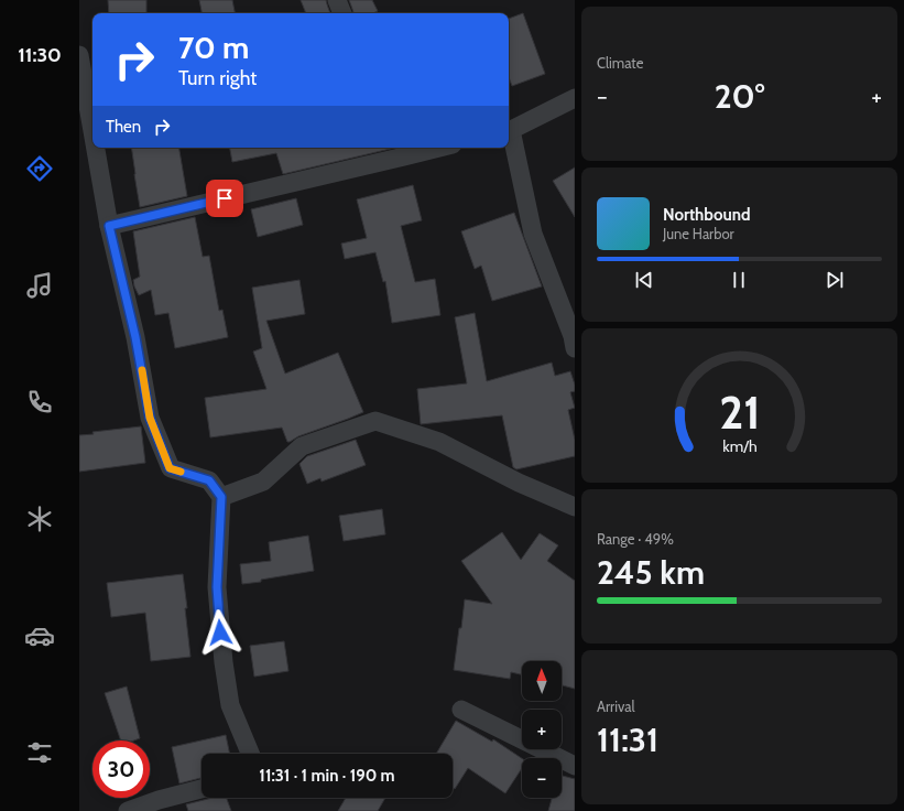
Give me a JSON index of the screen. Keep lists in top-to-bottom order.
{
  "north": "top",
  "page": {
    "tabs": "11:30",
    "tile": [
      "Climate",
      ["Range · 49%", "245 km"],
      ["Arrival", "11:31"]
    ],
    "turn": ["70 m", "Turn right"],
    "heat": ["−", "20°", "+"],
    "then": "Then",
    "song": ["Northbound", "June Harbor"],
    "map_buttons": ["+", "−"],
    "limit": "30",
    "trip": "11:31 · 1 min · 190 m",
    "gauge": ["21", "km/h"]
  }
}
